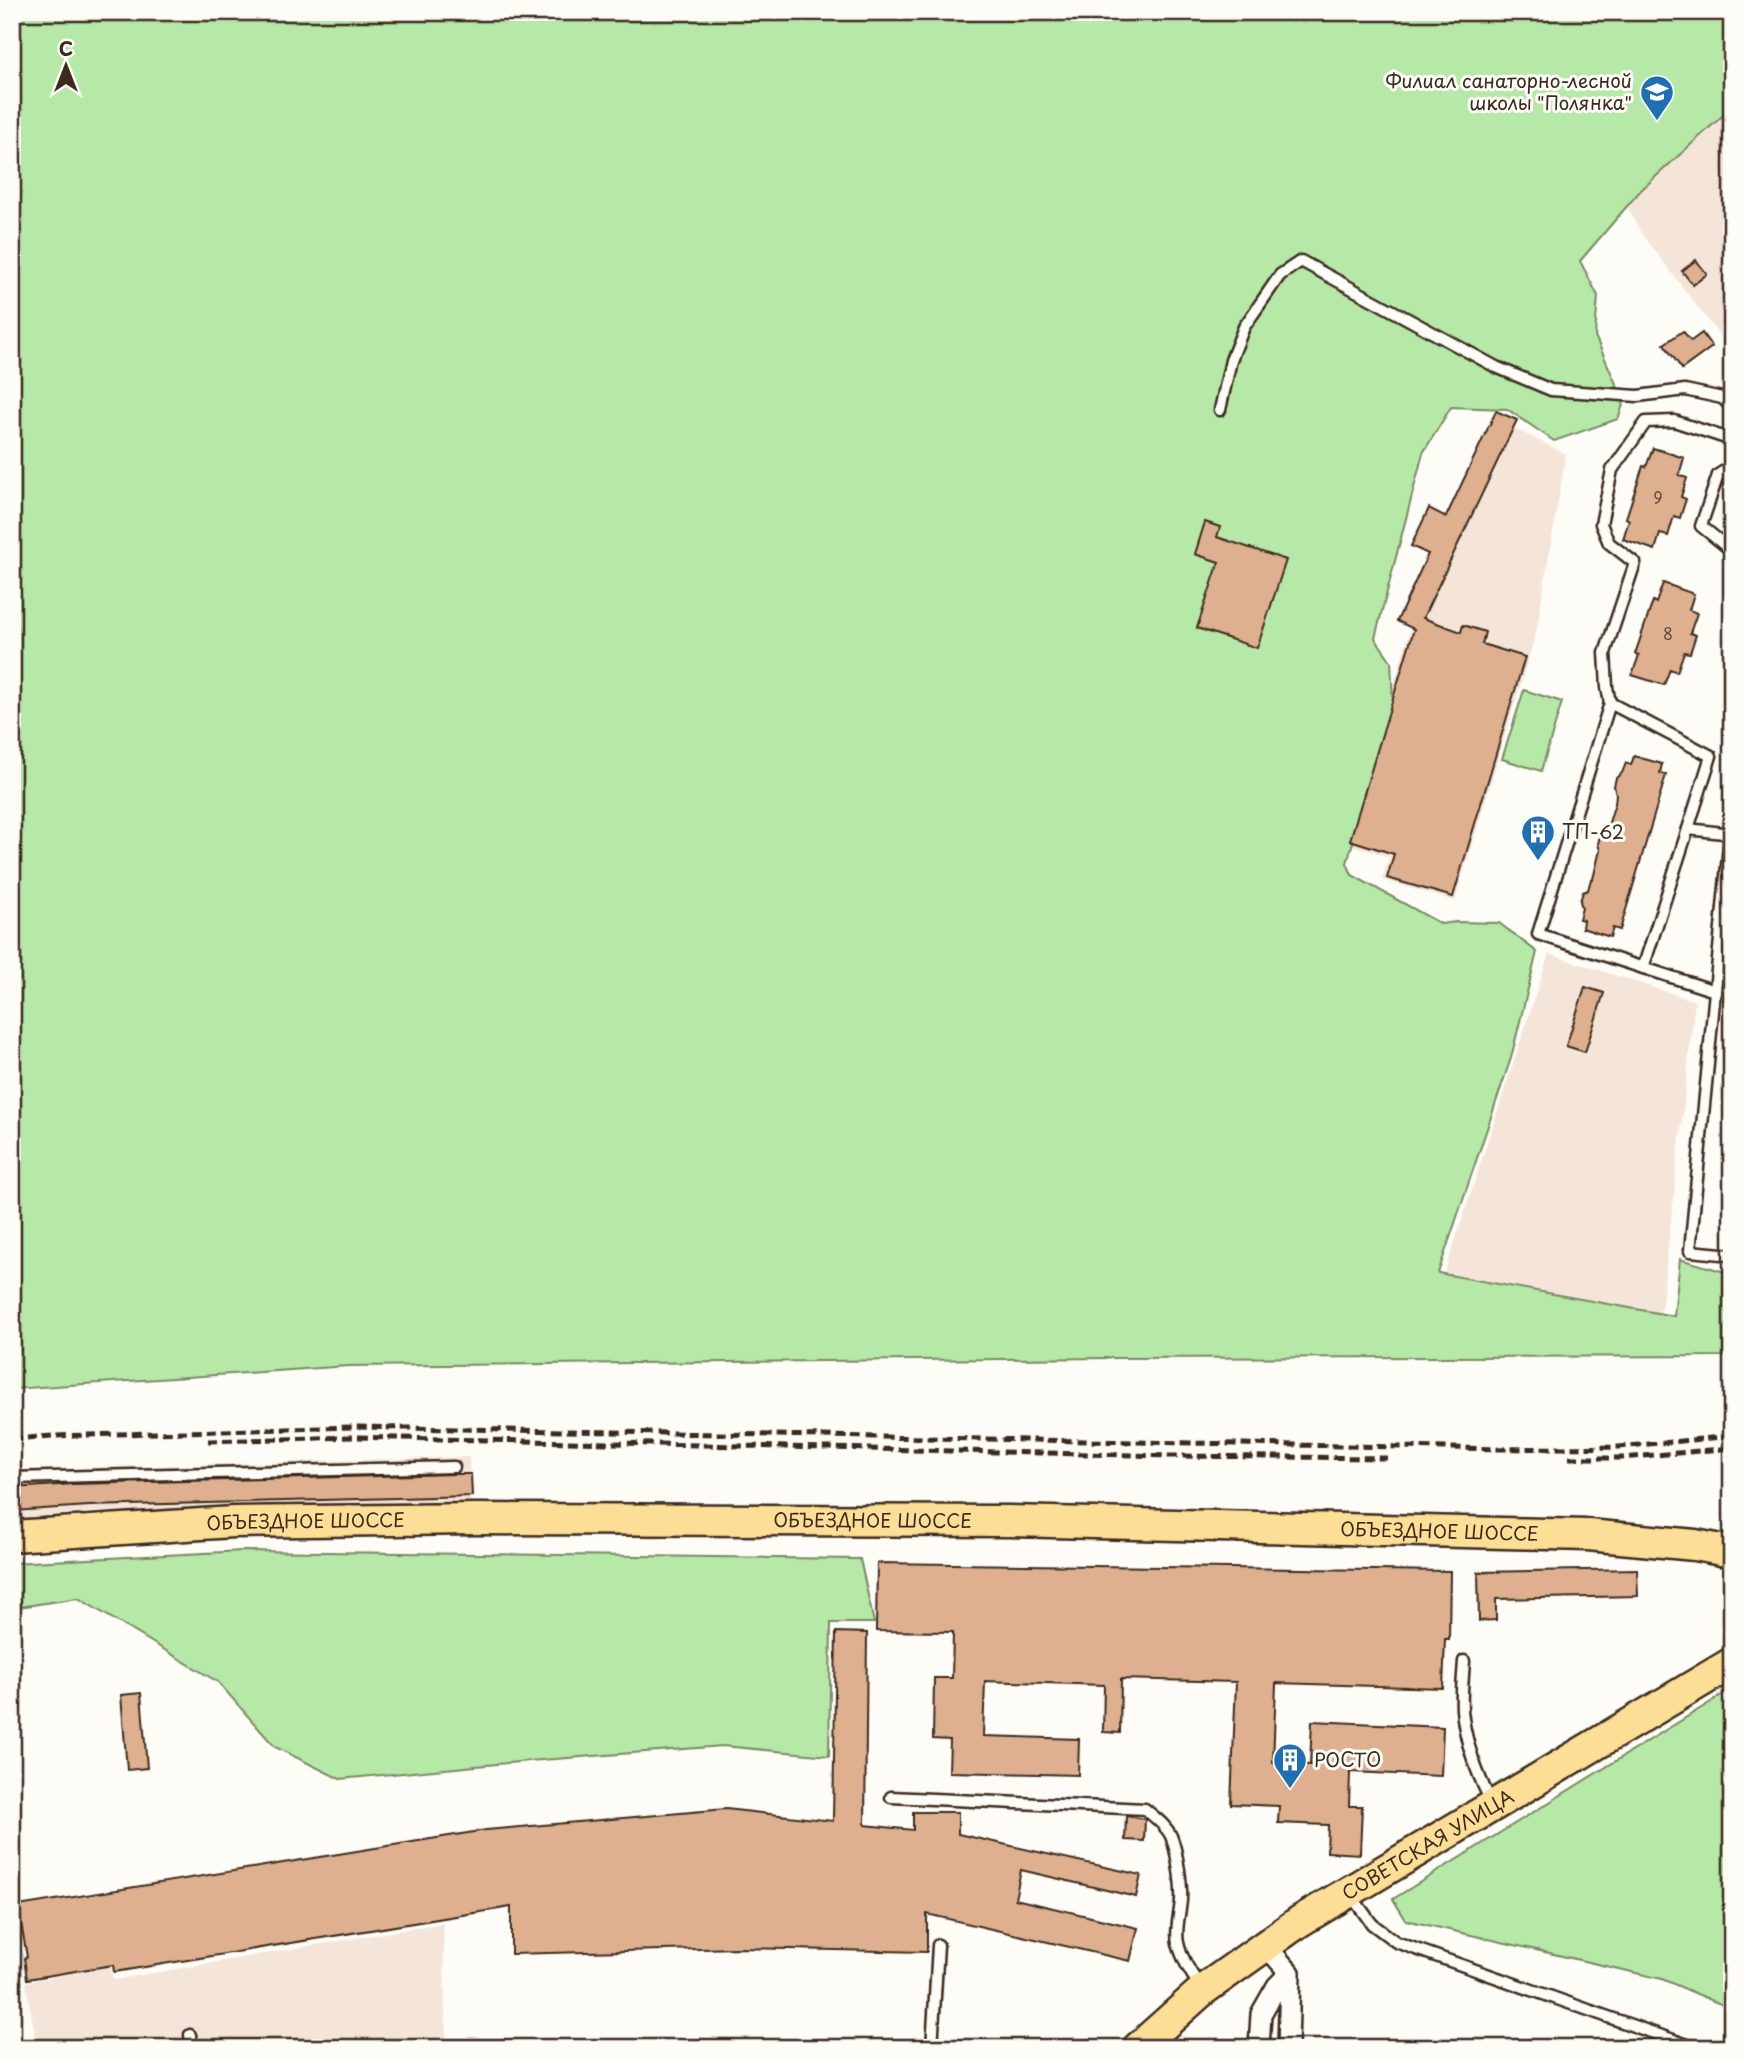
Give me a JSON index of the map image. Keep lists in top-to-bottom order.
{
  "streets": {
    "main road": ["ОБЪЕЗДНОЕ ШОССЕ", "СОВЕТСКАЯ УЛИЦА"]
  },
  "places": {
    "school or university": ["Филиал санаторно-лесной школы \"Полянка\""],
    "building": ["ТП-62", "РОСТО"]
  },
  "house_numbers": ["9", "8"],
  "north": "top"
}
